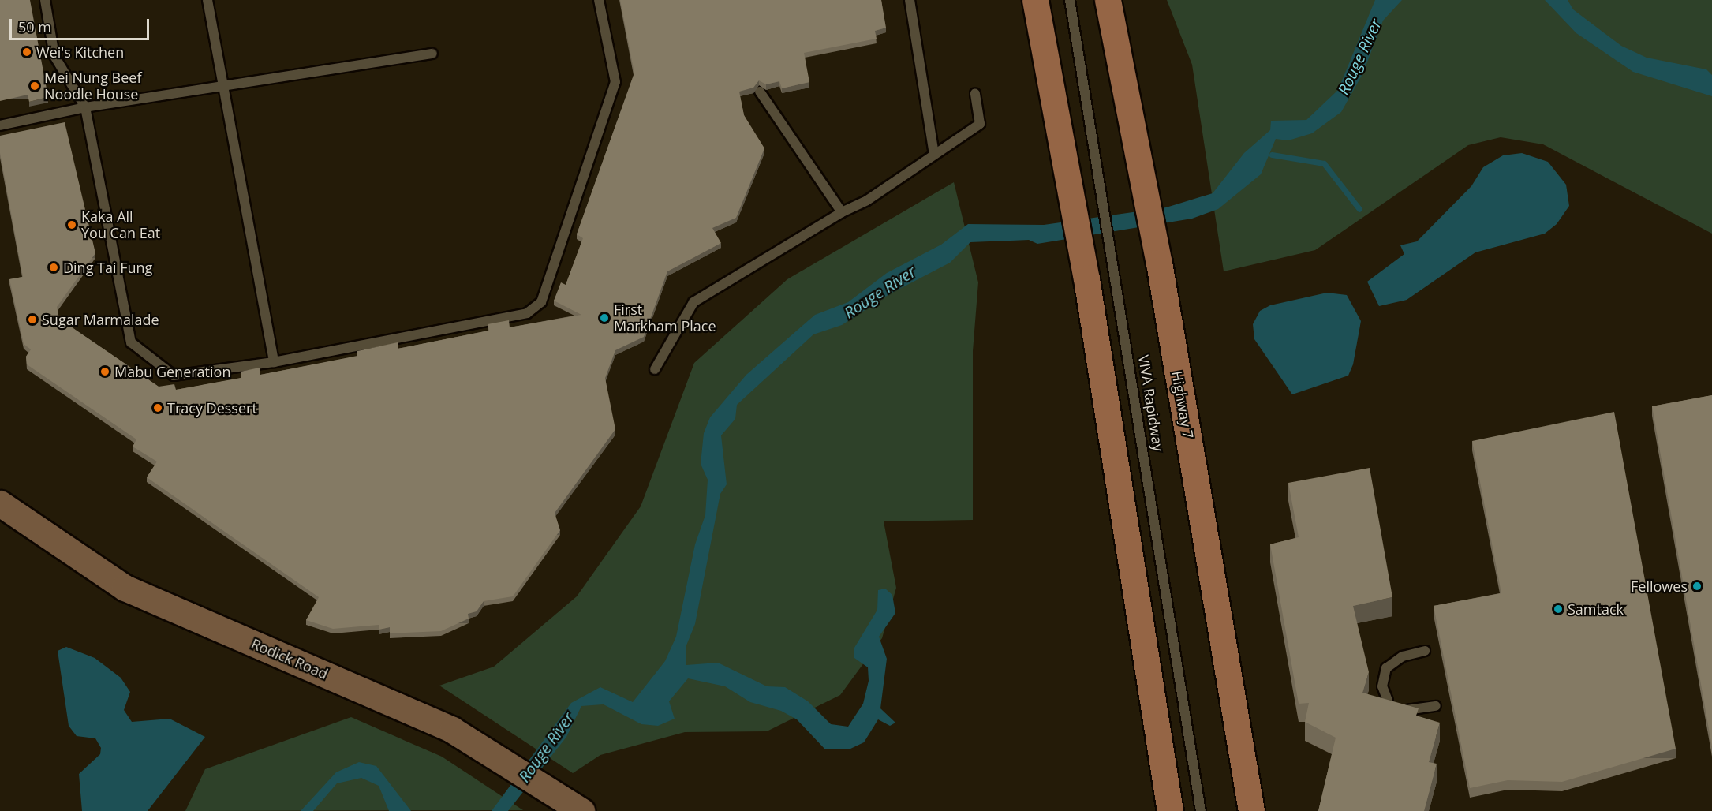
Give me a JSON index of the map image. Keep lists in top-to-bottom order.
{
  "streets": {
    "main road": ["Highway 7", "Rodick Road"],
    "lane": ["VIVA Rapidway"]
  },
  "water": ["Rouge River"],
  "places": [
    "Wei's Kitchen",
    "Mei Nung Beef Noodle House",
    "Kaka All You Can Eat",
    "Ding Tai Fung",
    "First Markham Place",
    "Sugar Marmalade",
    "Mabu Generation",
    "Tracy Dessert",
    "Fellowes",
    "Samtack"
  ],
  "scale_bar": "50 m"
}
